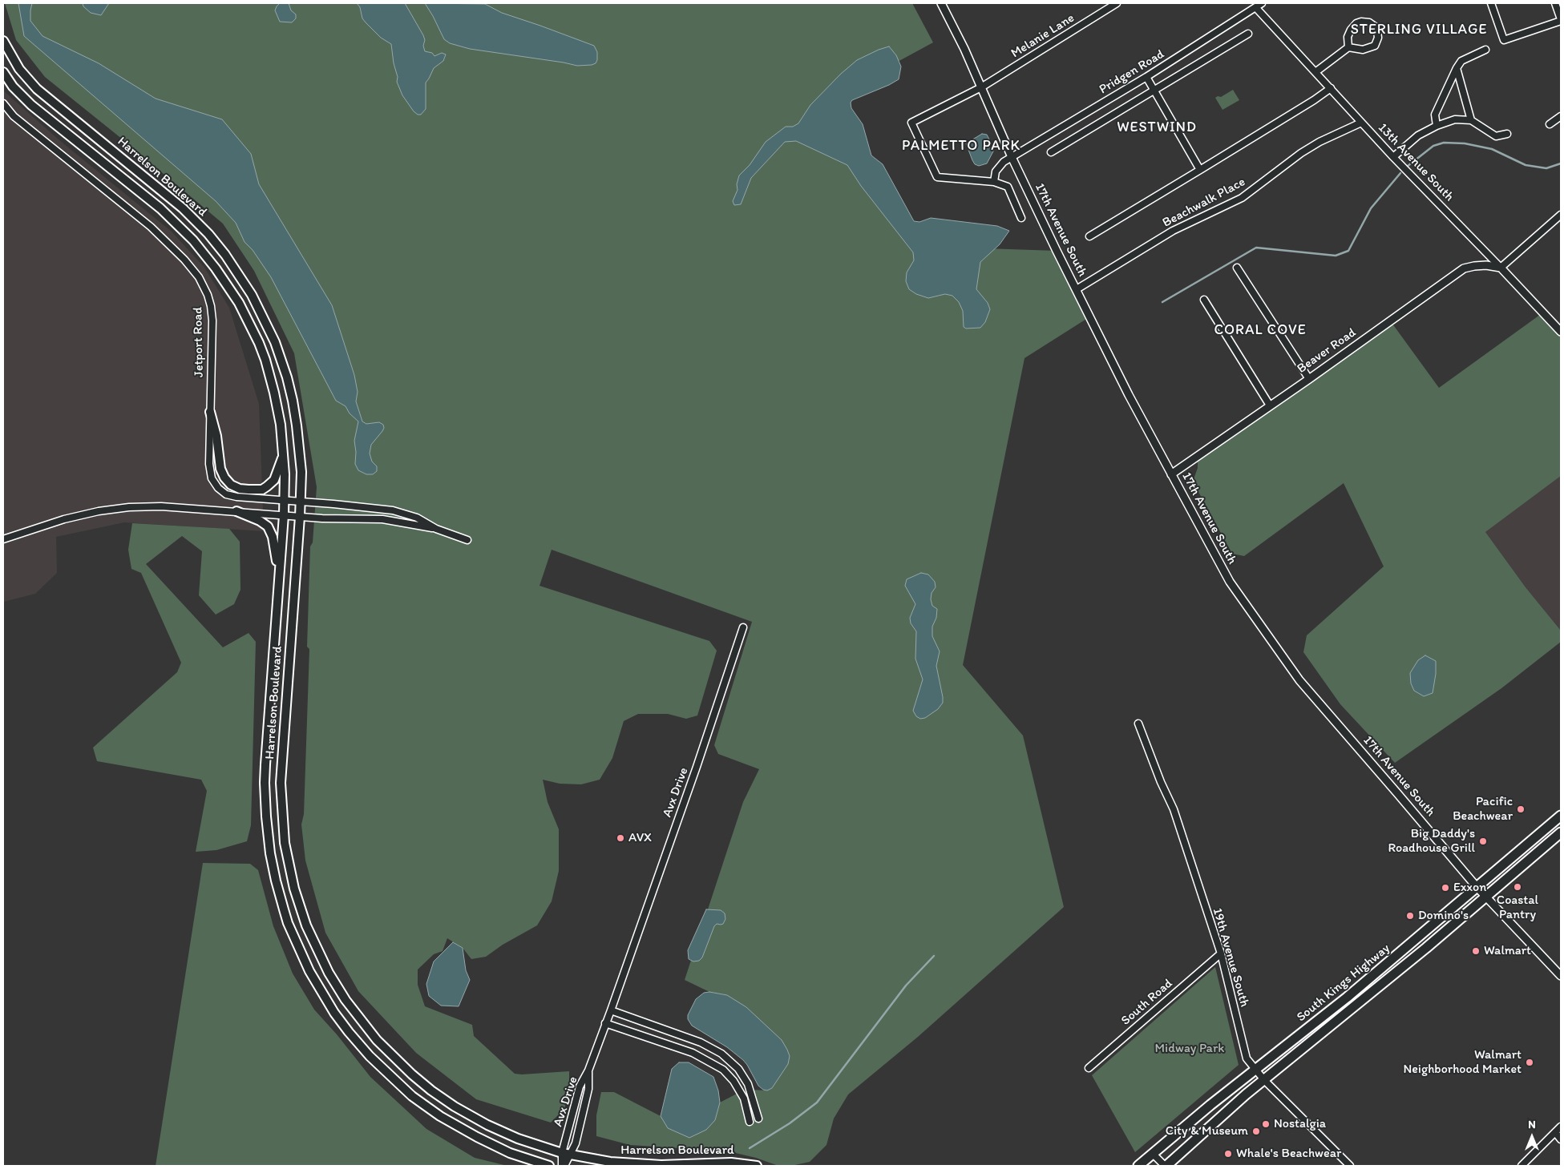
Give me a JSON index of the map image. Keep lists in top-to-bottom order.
{
  "streets": {
    "main road": ["Harrelson Boulevard", "South Kings Highway"],
    "street": [
      "Melanie Lane",
      "Pridgen Road",
      "13th Avenue South",
      "Beachwalk Place",
      "17th Avenue South",
      "Jetport Road",
      "Beaver Road",
      "Avx Drive",
      "19th Avenue South",
      "South Road"
    ]
  },
  "crossings": [
    ["Melanie Lane", "Pridgen Road"],
    ["Melanie Lane", "17th Avenue South"],
    ["Pridgen Road", "13th Avenue South"],
    ["Pridgen Road", "17th Avenue South"],
    ["13th Avenue South", "Beachwalk Place"],
    ["13th Avenue South", "Beaver Road"],
    ["Harrelson Boulevard", "Jetport Road"],
    ["Harrelson Boulevard", "Avx Drive"],
    ["Beachwalk Place", "17th Avenue South"],
    ["17th Avenue South", "Beaver Road"],
    ["17th Avenue South", "South Kings Highway"],
    ["19th Avenue South", "South Kings Highway"],
    ["19th Avenue South", "South Road"]
  ],
  "districts": [
    "STERLING VILLAGE",
    "WESTWIND",
    "PALMETTO PARK",
    "CORAL COVE"
  ],
  "parks": ["Midway Park"],
  "places": [
    "Pacific Beachwear",
    "AVX",
    "Big Daddy's Roadhouse Grill",
    "Coastal Pantry",
    "Exxon",
    "Domino's",
    "Walmart",
    "Walmart Neighborhood Market",
    "Nostalgia",
    "City & Museum",
    "Whale's Beachwear"
  ],
  "north": "top"
}
